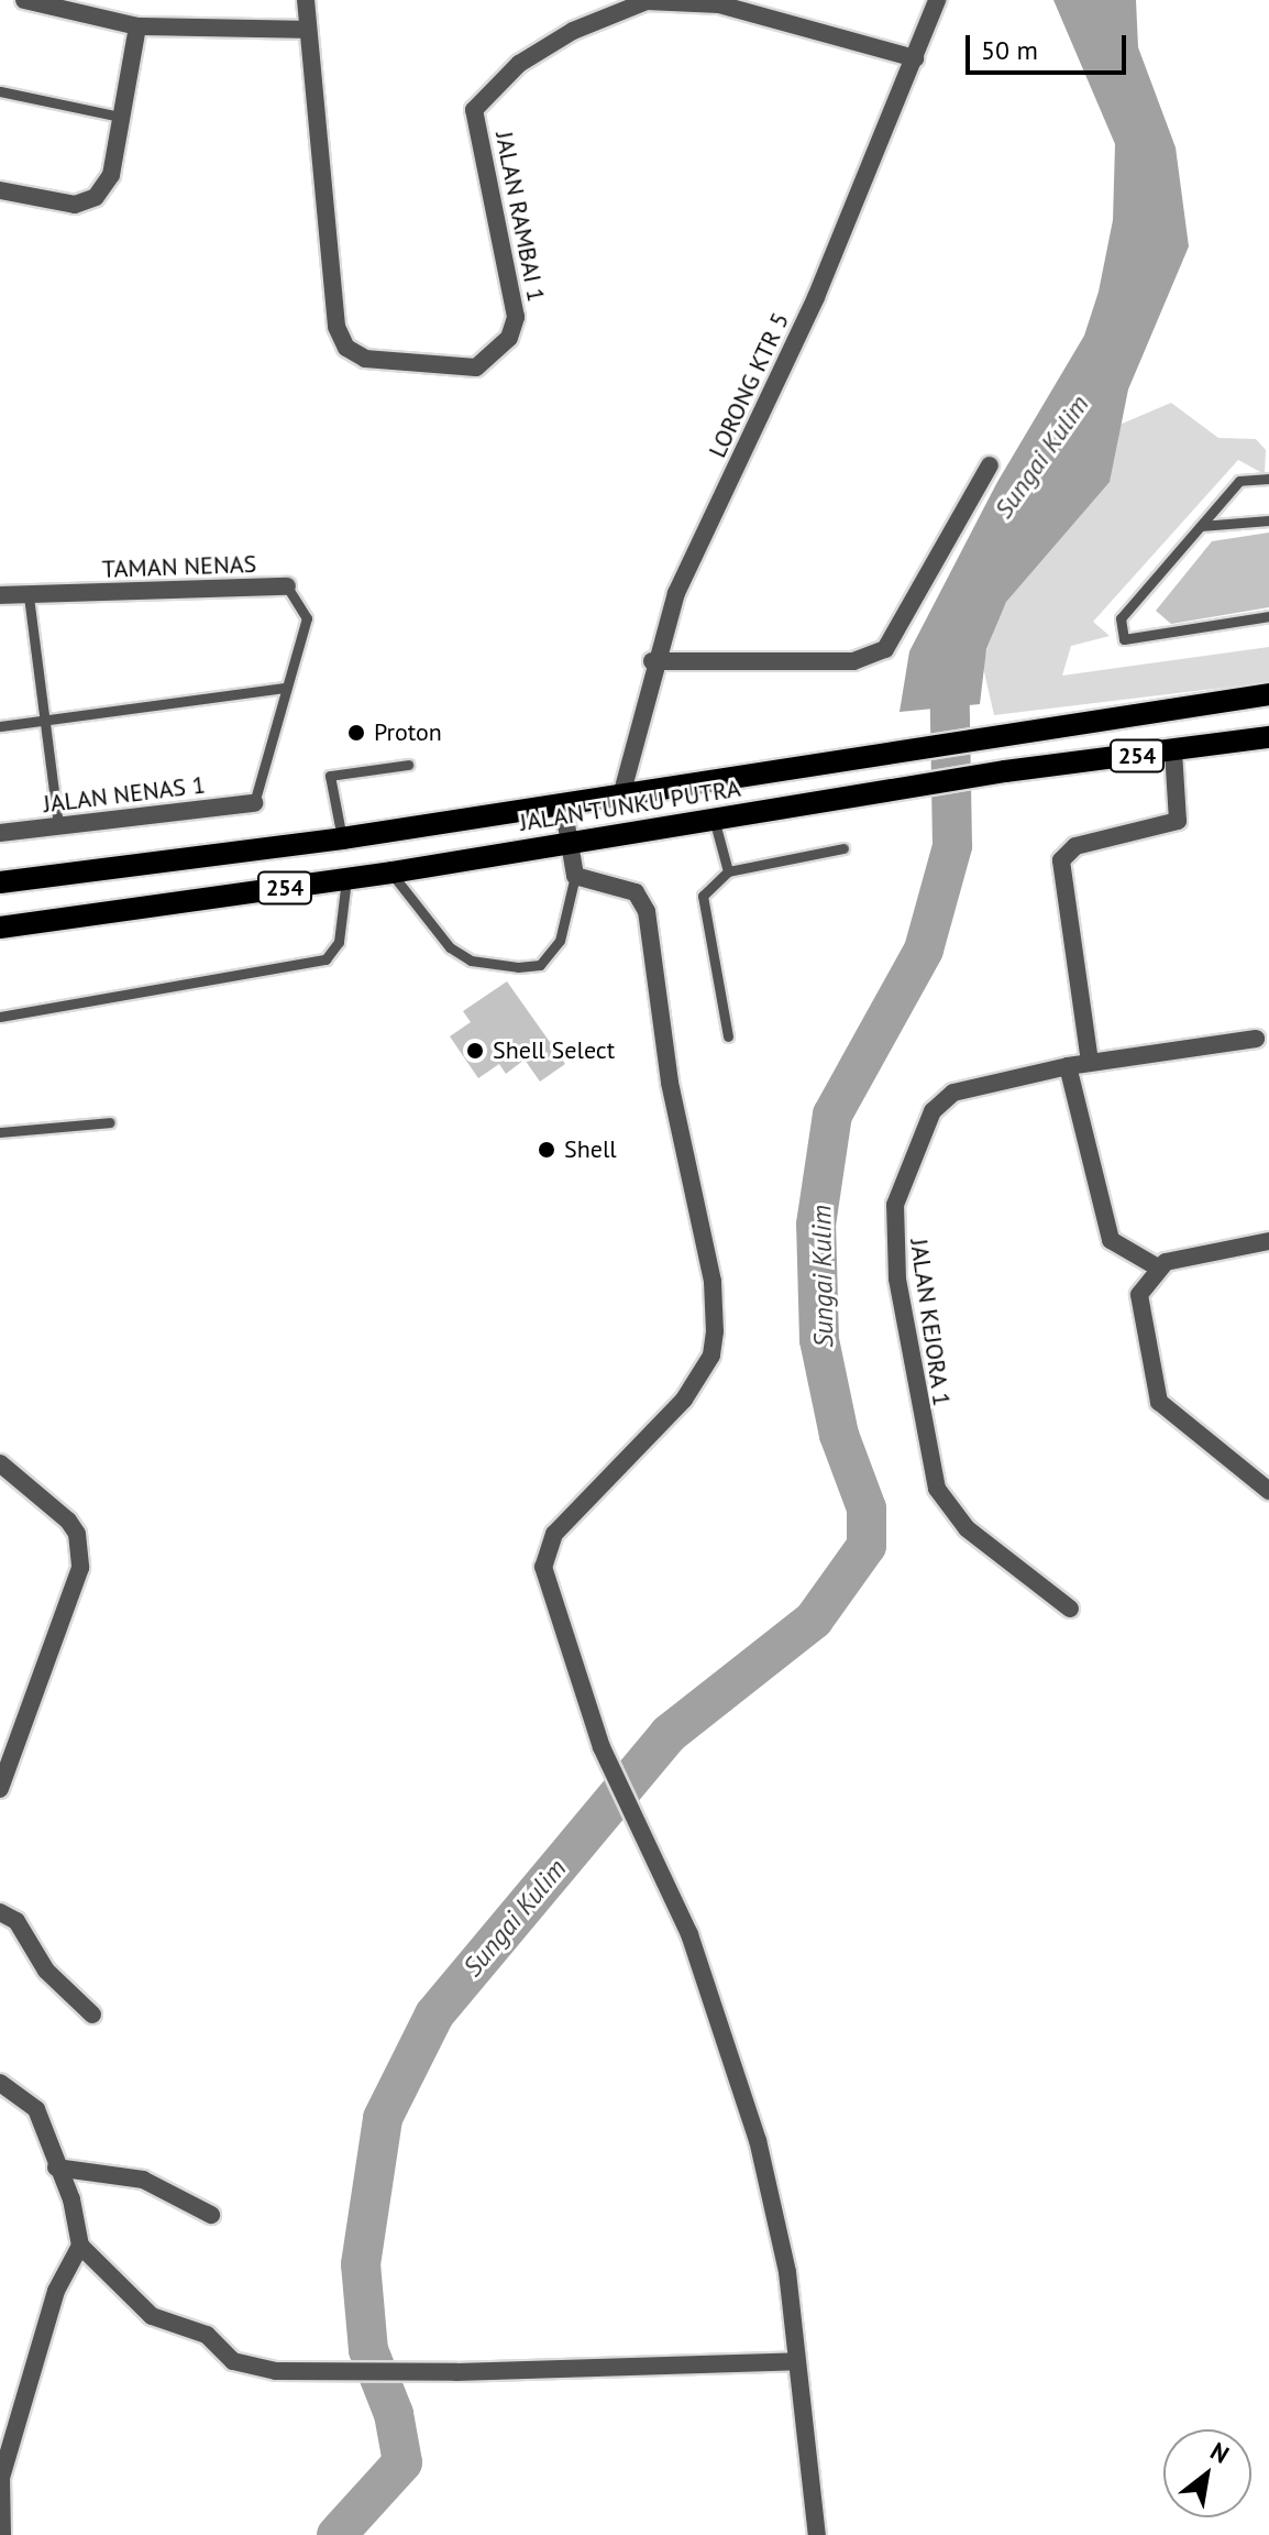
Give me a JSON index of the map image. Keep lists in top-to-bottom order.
{
  "streets": {
    "main road": ["254", "JALAN TUNKU PUTRA"],
    "street": [
      "JALAN RAMBAI 1",
      "LORONG KTR 5",
      "TAMAN NENAS",
      "JALAN NENAS 1",
      "JALAN KEJORA 1"
    ]
  },
  "crossings": [
    ["JALAN RAMBAI 1", "LORONG KTR 5"],
    ["LORONG KTR 5", "JALAN TUNKU PUTRA"],
    ["TAMAN NENAS", "JALAN NENAS 1"]
  ],
  "water": ["Sungai Kulim"],
  "places": ["Proton", "Shell Select", "Shell"],
  "scale_bar": "50 m",
  "north": "top right"
}
